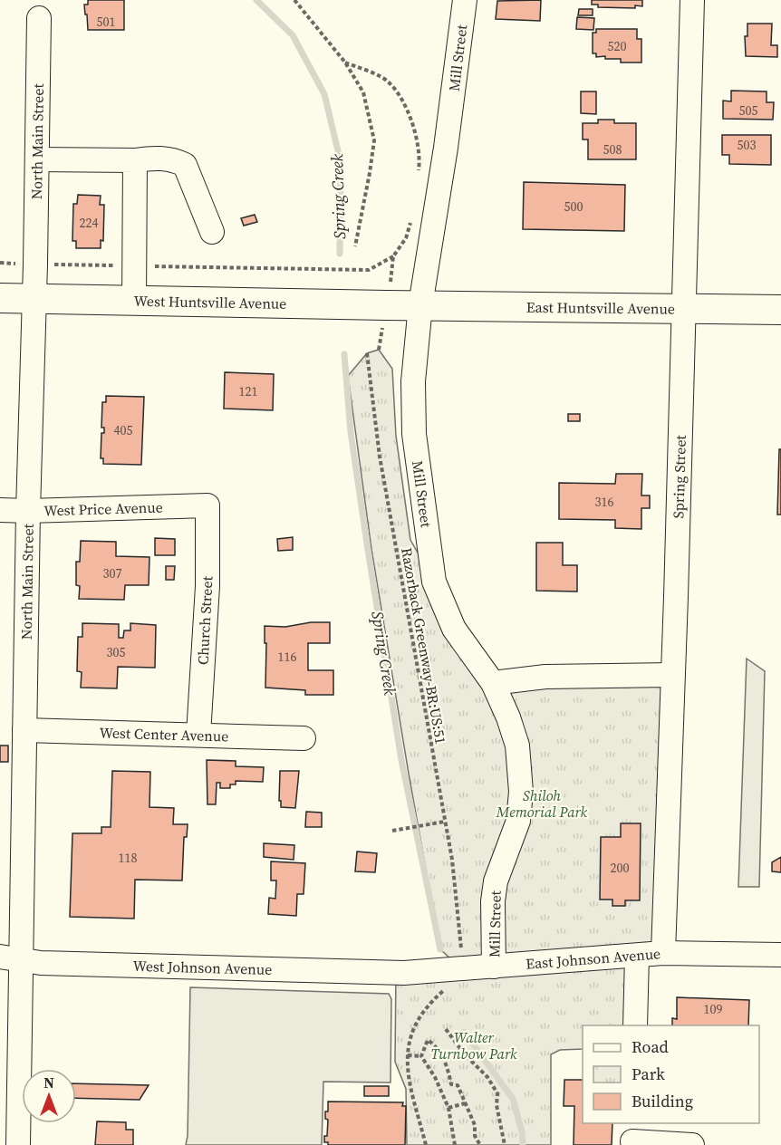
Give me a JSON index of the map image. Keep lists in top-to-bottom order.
{
  "streets": {
    "main road": ["West Huntsville Avenue", "East Huntsville Avenue"],
    "street": [
      "Mill Street",
      "North Main Street",
      "Spring Street",
      "West Price Avenue",
      "Church Street",
      "West Center Avenue",
      "East Johnson Avenue",
      "West Johnson Avenue"
    ],
    "path": ["Razorback Greenway-BR:US:51"]
  },
  "crossings": [
    ["Mill Street", "West Huntsville Avenue"],
    ["Mill Street", "East Huntsville Avenue"],
    ["Mill Street", "East Johnson Avenue"],
    ["North Main Street", "West Huntsville Avenue"],
    ["North Main Street", "West Price Avenue"],
    ["North Main Street", "West Center Avenue"],
    ["North Main Street", "West Johnson Avenue"],
    ["West Huntsville Avenue", "East Huntsville Avenue"],
    ["East Huntsville Avenue", "Spring Street"],
    ["Spring Street", "East Johnson Avenue"],
    ["West Price Avenue", "Church Street"],
    ["Church Street", "West Center Avenue"],
    ["East Johnson Avenue", "West Johnson Avenue"]
  ],
  "water": ["Spring Creek"],
  "parks": ["Shiloh Memorial Park", "Walter Turnbow Park"],
  "house_numbers": [
    "501",
    "520",
    "505",
    "503",
    "508",
    "500",
    "224",
    "121",
    "405",
    "316",
    "307",
    "305",
    "116",
    "118",
    "200",
    "109"
  ],
  "legend": ["Road", "Park", "Building"],
  "north": "top"
}
